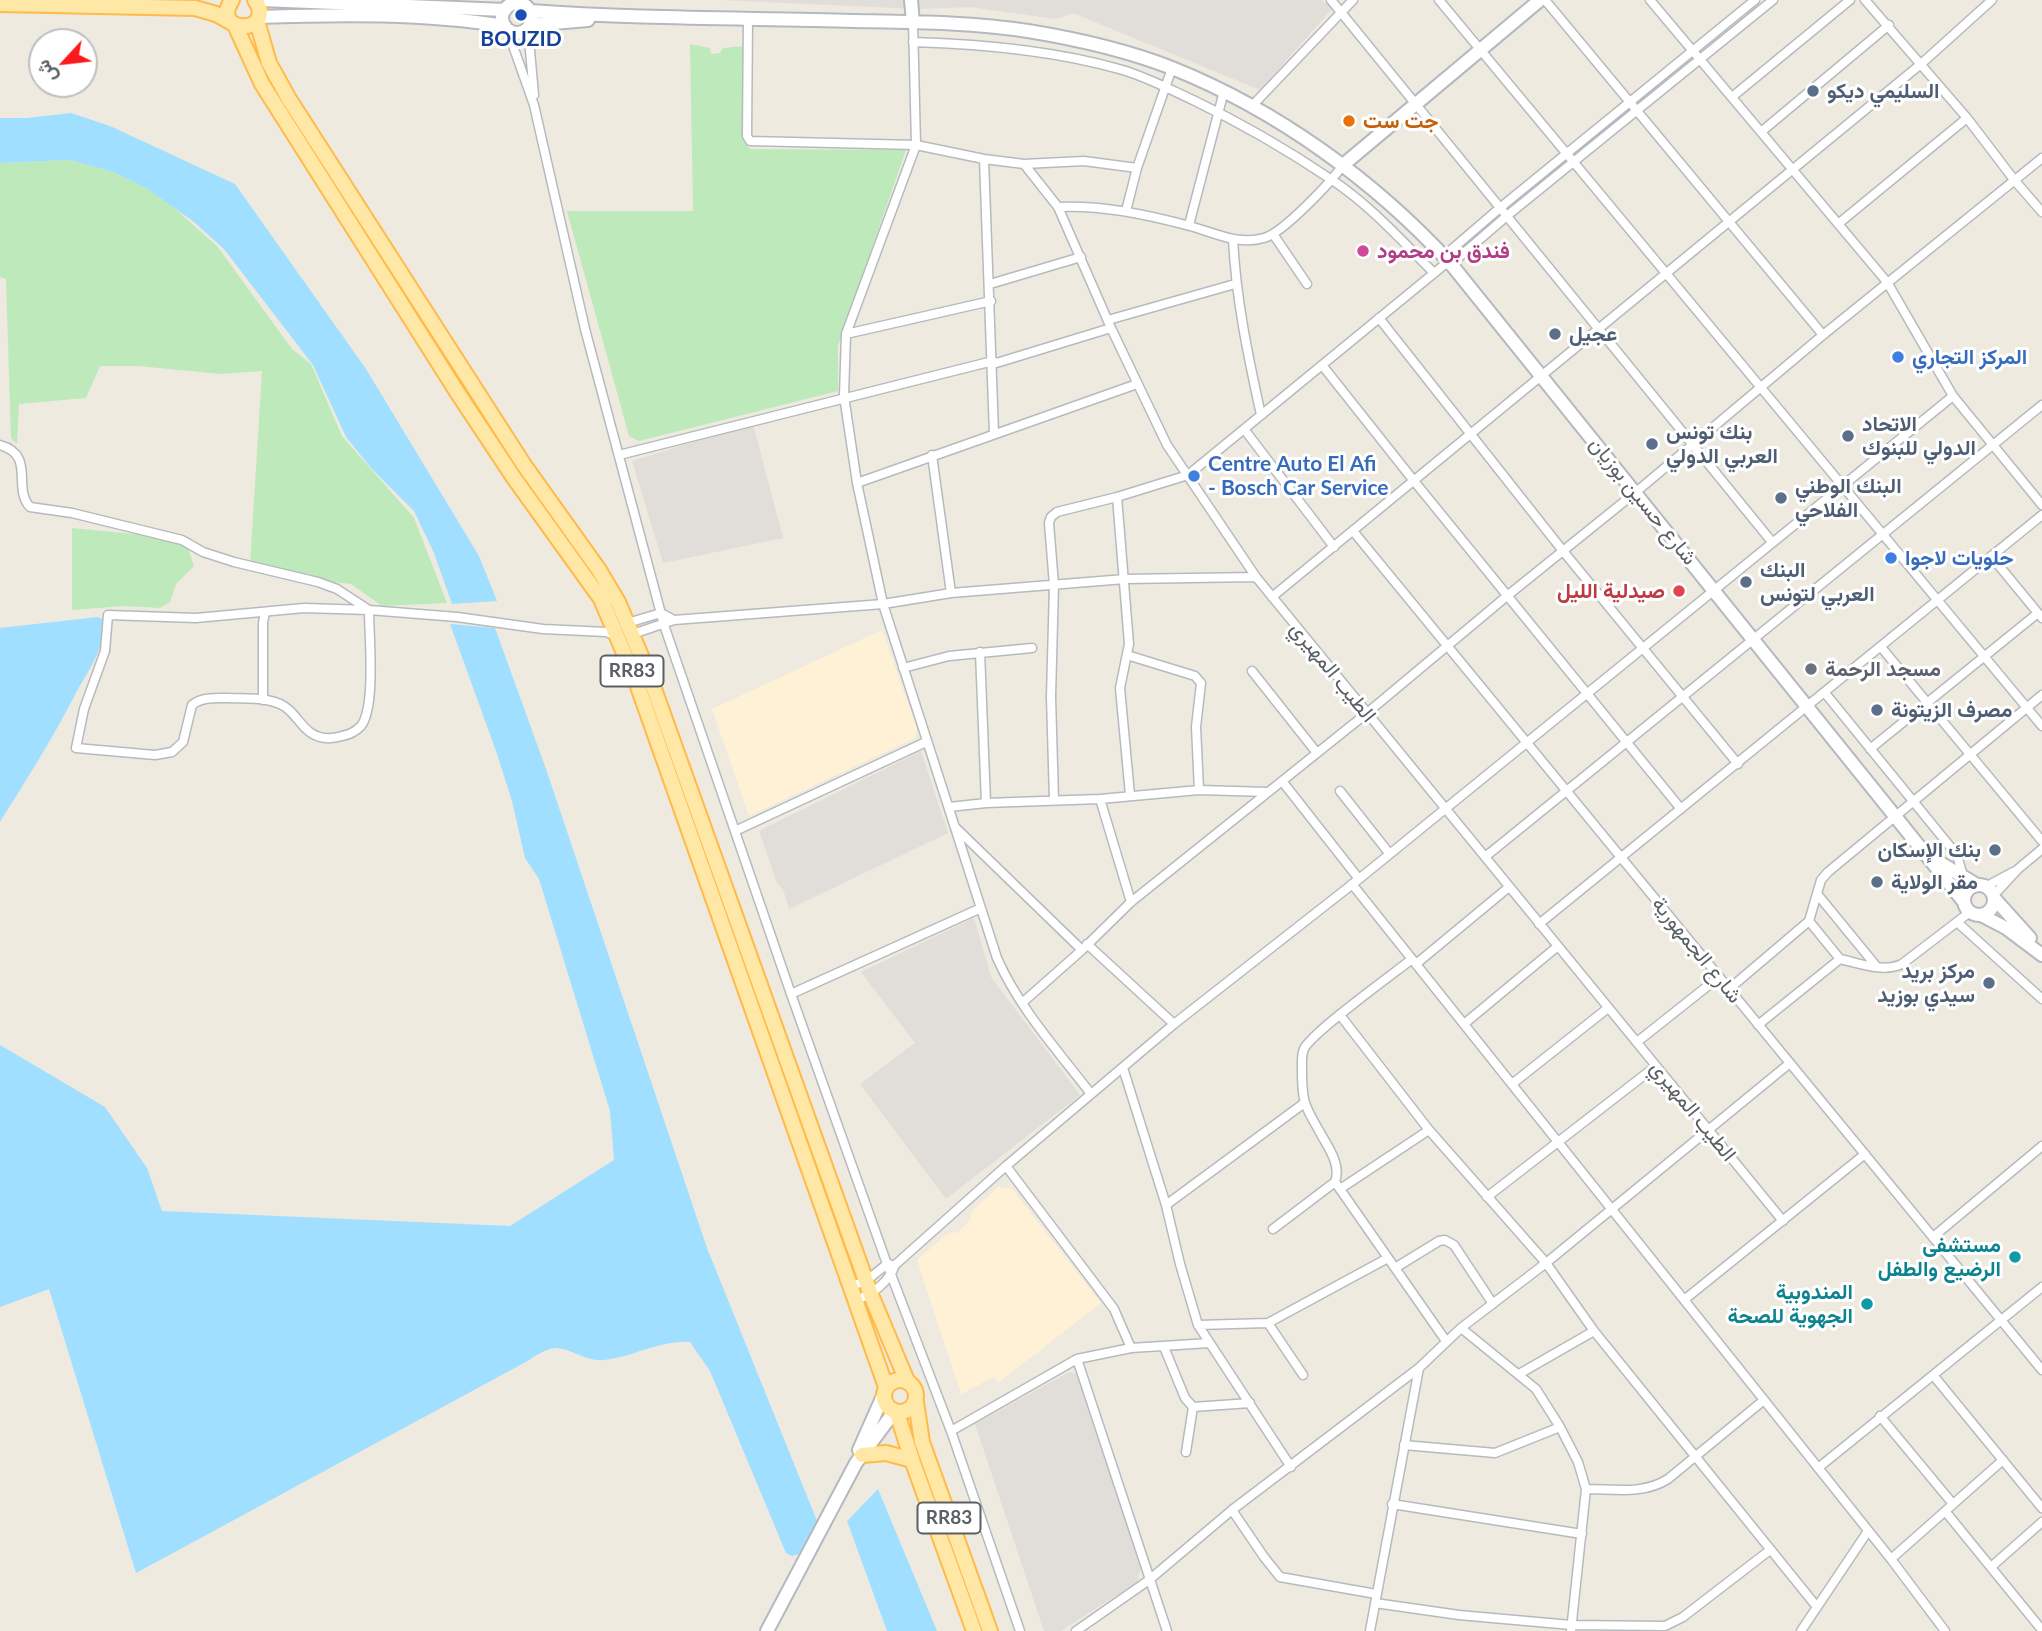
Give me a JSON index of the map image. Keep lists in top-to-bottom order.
{
  "streets": {
    "main road": ["شارع حسين بوزيان", "RR83"],
    "street": ["الطيب المهيري", "شارع الجمهورية"]
  },
  "places": [
    "BOUZID",
    "السليمي ديكو",
    "جت ست",
    "فندق بن محمود",
    "عجيل",
    "المركز التجاري",
    "الاتحاد الدولي للبنوك",
    "بنك تونس العربي الدولي",
    "Centre Auto El Afi - Bosch Car Service",
    "البنك الوطني الفلاحي",
    "حلويات لاجوا",
    "البنك العربي لتونس",
    "صيدلية الليل",
    "مسجد الرحمة",
    "مصرف الزيتونة",
    "بنك الإسكان",
    "مقر الولاية",
    "مركز بريد سيدي بوزيد",
    "مستشفى الرضيع والطفل",
    "المندوبية الجهوية للصحة"
  ],
  "north": "bottom left"
}
